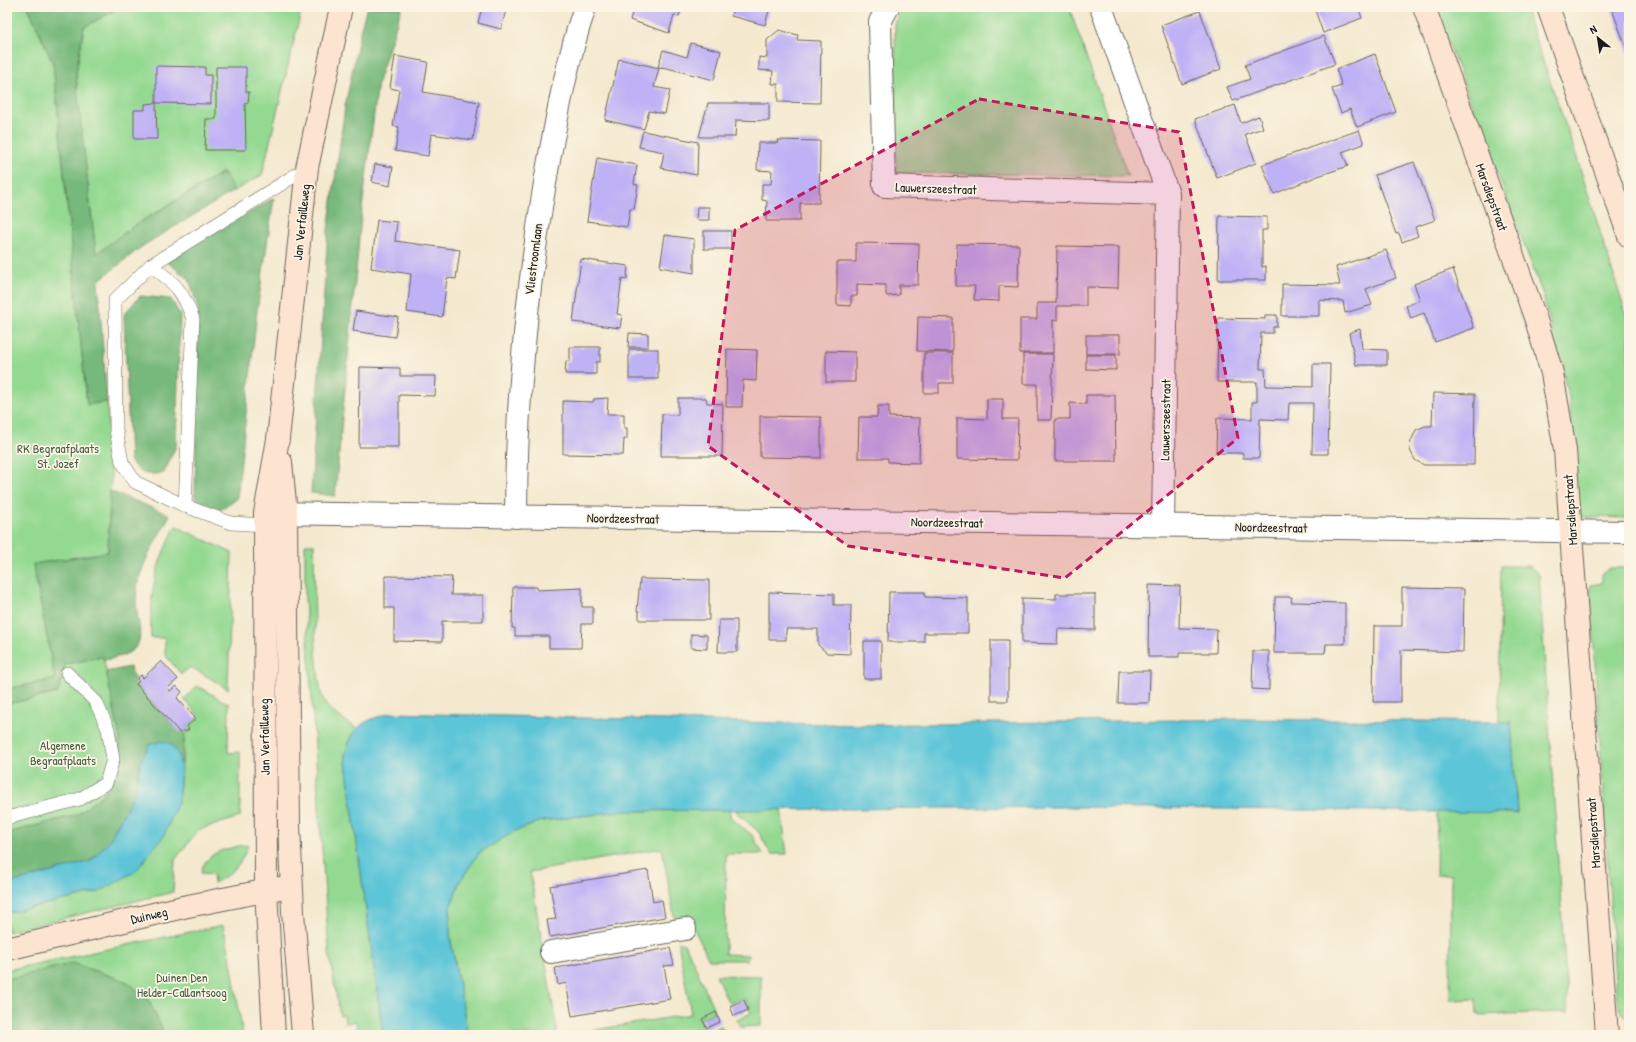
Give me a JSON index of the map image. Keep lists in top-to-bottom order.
{
  "streets": {
    "street": [
      "Lauwerszeestraat",
      "Marsdiepstraat",
      "Jan Verfailleweg",
      "Vliestroomlaan",
      "Noordzeestraat",
      "Duinweg"
    ]
  },
  "crossings": [
    ["Lauwerszeestraat", "Noordzeestraat"],
    ["Marsdiepstraat", "Noordzeestraat"],
    ["Jan Verfailleweg", "Noordzeestraat"],
    ["Jan Verfailleweg", "Duinweg"],
    ["Vliestroomlaan", "Noordzeestraat"]
  ],
  "parks": ["RK Begraafplaats St. Jozef", "Algemene Begraafplaats", "Duinen Den Helder-Callantsoog"],
  "north": "top left"
}
